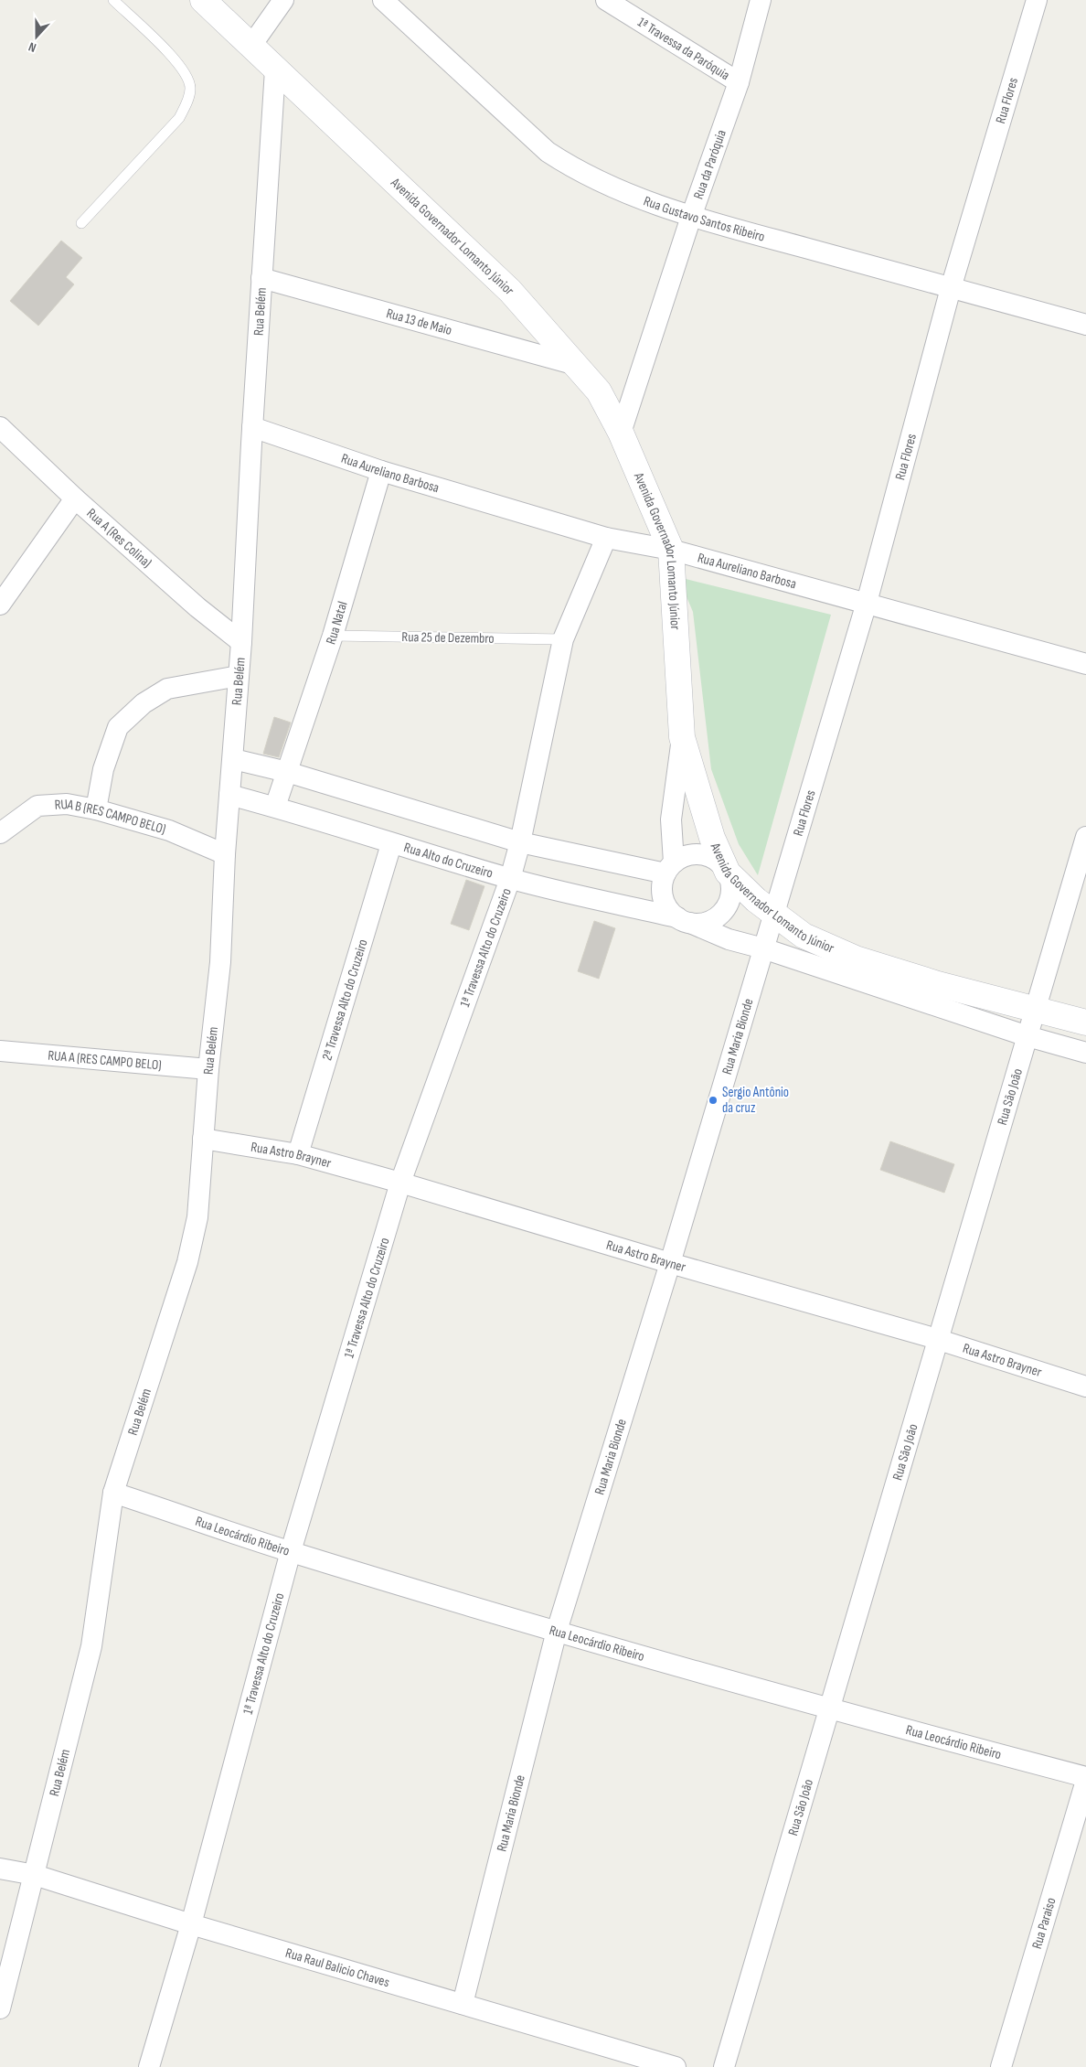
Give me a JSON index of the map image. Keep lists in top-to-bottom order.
{
  "streets": {
    "main road": ["Avenida Governador Lomanto Júnior"],
    "street": [
      "1ª Travessa da Paróquia",
      "Rua Flores",
      "Rua da Paróquia",
      "Rua Gustavo Santos Ribeiro",
      "Rua Belém",
      "Rua 13 de Maio",
      "Rua Aureliano Barbosa",
      "Rua A (Res Colina)",
      "Rua Natal",
      "RUA B (RES CAMPO BELO)",
      "Rua Alto do Cruzeiro",
      "1ª Travessa Alto do Cruzeiro",
      "2ª Travessa Alto do Cruzeiro",
      "Rua Maria Bionde",
      "RUA A (RES CAMPO BELO)",
      "Rua São João",
      "Rua Astro Brayner",
      "Rua Leocárdio Ribeiro",
      "Rua Paraiso",
      "Rua Raul Balicio Chaves"
    ],
    "lane": ["Rua 25 de Dezembro"]
  },
  "crossings": [
    ["1ª Travessa da Paróquia", "Rua da Paróquia"],
    ["Rua Flores", "Rua Gustavo Santos Ribeiro"],
    ["Rua Flores", "Avenida Governador Lomanto Júnior"],
    ["Rua Flores", "Rua Aureliano Barbosa"],
    ["Rua Flores", "Rua Maria Bionde"],
    ["Rua da Paróquia", "Rua Gustavo Santos Ribeiro"],
    ["Rua da Paróquia", "Avenida Governador Lomanto Júnior"],
    ["Avenida Governador Lomanto Júnior", "Rua Belém"],
    ["Avenida Governador Lomanto Júnior", "Rua 13 de Maio"],
    ["Avenida Governador Lomanto Júnior", "Rua Aureliano Barbosa"],
    ["Avenida Governador Lomanto Júnior", "Rua Alto do Cruzeiro"],
    ["Avenida Governador Lomanto Júnior", "Rua Maria Bionde"],
    ["Avenida Governador Lomanto Júnior", "Rua São João"],
    ["Rua Belém", "Rua 13 de Maio"],
    ["Rua Belém", "Rua Aureliano Barbosa"],
    ["Rua Belém", "Rua A (Res Colina)"],
    ["Rua Belém", "RUA B (RES CAMPO BELO)"],
    ["Rua Belém", "Rua Alto do Cruzeiro"],
    ["Rua Belém", "RUA A (RES CAMPO BELO)"],
    ["Rua Belém", "Rua Astro Brayner"],
    ["Rua Belém", "Rua Leocárdio Ribeiro"],
    ["Rua Belém", "Rua Raul Balicio Chaves"],
    ["Rua Aureliano Barbosa", "Rua Natal"],
    ["Rua Aureliano Barbosa", "1ª Travessa Alto do Cruzeiro"],
    ["Rua Natal", "Rua 25 de Dezembro"],
    ["Rua 25 de Dezembro", "1ª Travessa Alto do Cruzeiro"],
    ["Rua Alto do Cruzeiro", "1ª Travessa Alto do Cruzeiro"],
    ["Rua Alto do Cruzeiro", "2ª Travessa Alto do Cruzeiro"],
    ["1ª Travessa Alto do Cruzeiro", "Rua Astro Brayner"],
    ["1ª Travessa Alto do Cruzeiro", "Rua Leocárdio Ribeiro"],
    ["1ª Travessa Alto do Cruzeiro", "Rua Raul Balicio Chaves"],
    ["2ª Travessa Alto do Cruzeiro", "Rua Astro Brayner"],
    ["Rua Maria Bionde", "Rua Astro Brayner"],
    ["Rua Maria Bionde", "Rua Leocárdio Ribeiro"],
    ["Rua Maria Bionde", "Rua Raul Balicio Chaves"],
    ["Rua São João", "Rua Astro Brayner"],
    ["Rua São João", "Rua Leocárdio Ribeiro"]
  ],
  "places": ["Sergio Antônio da cruz"],
  "north": "bottom"
}
